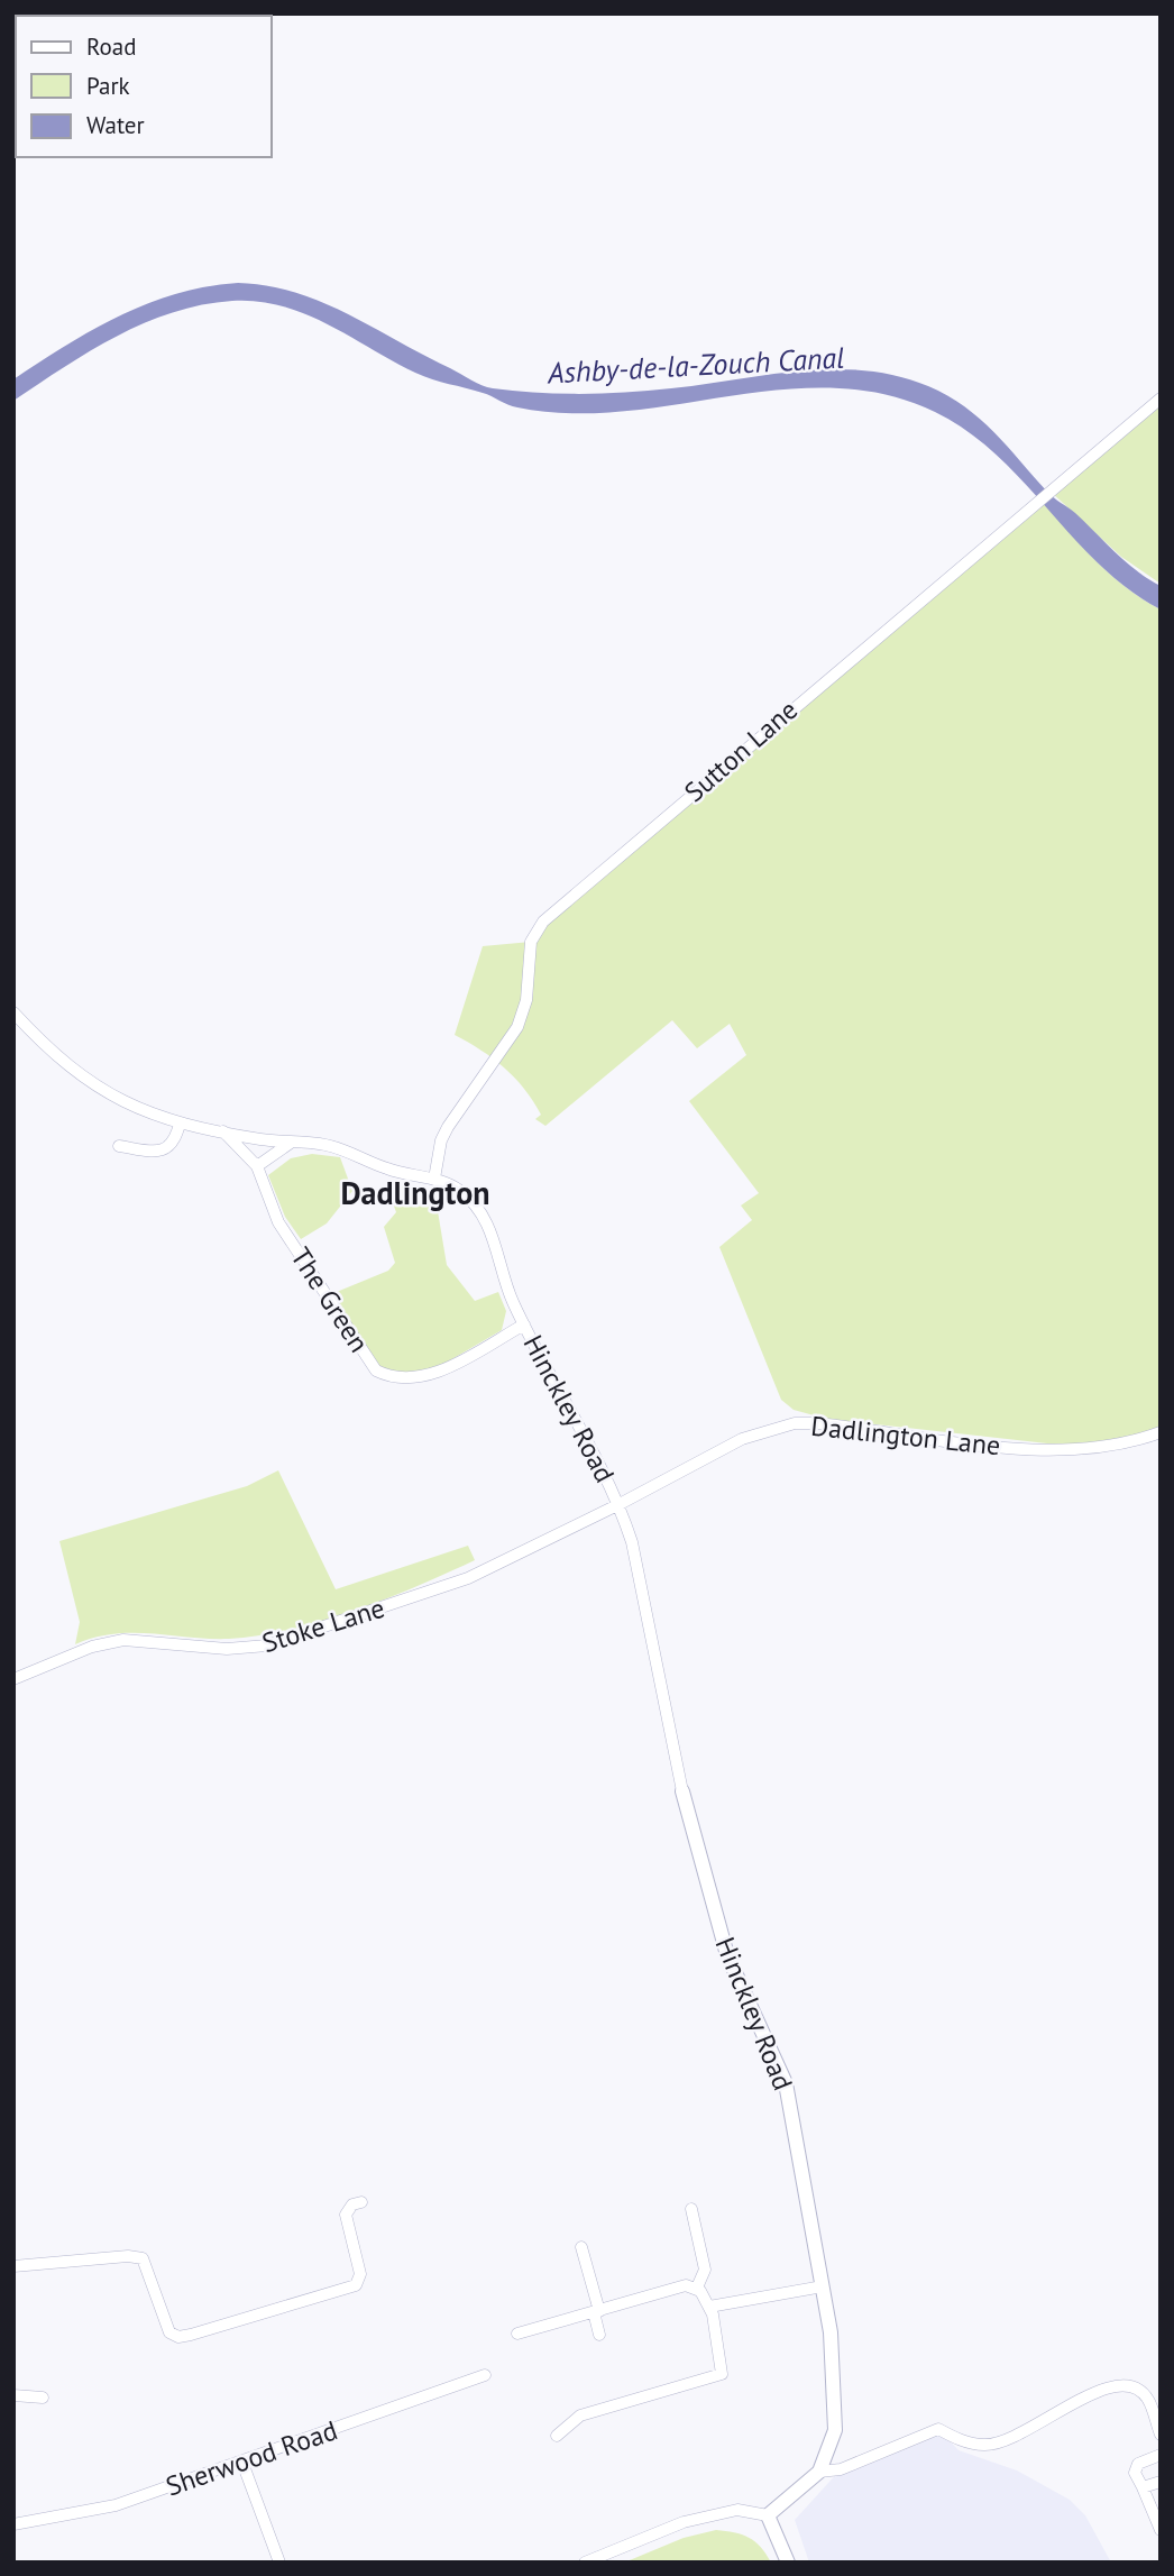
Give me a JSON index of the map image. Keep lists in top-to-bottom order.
{
  "streets": {
    "street": [
      "Sutton Lane",
      "The Green",
      "Hinckley Road",
      "Dadlington Lane",
      "Stoke Lane",
      "Sherwood Road"
    ]
  },
  "crossings": [
    ["Sutton Lane", "Hinckley Road"],
    ["The Green", "Hinckley Road"],
    ["Hinckley Road", "Dadlington Lane"],
    ["Hinckley Road", "Stoke Lane"],
    ["Dadlington Lane", "Stoke Lane"]
  ],
  "districts": ["Dadlington"],
  "water": ["Ashby-de-la-Zouch Canal"],
  "legend": ["Road", "Park", "Water"]
}
